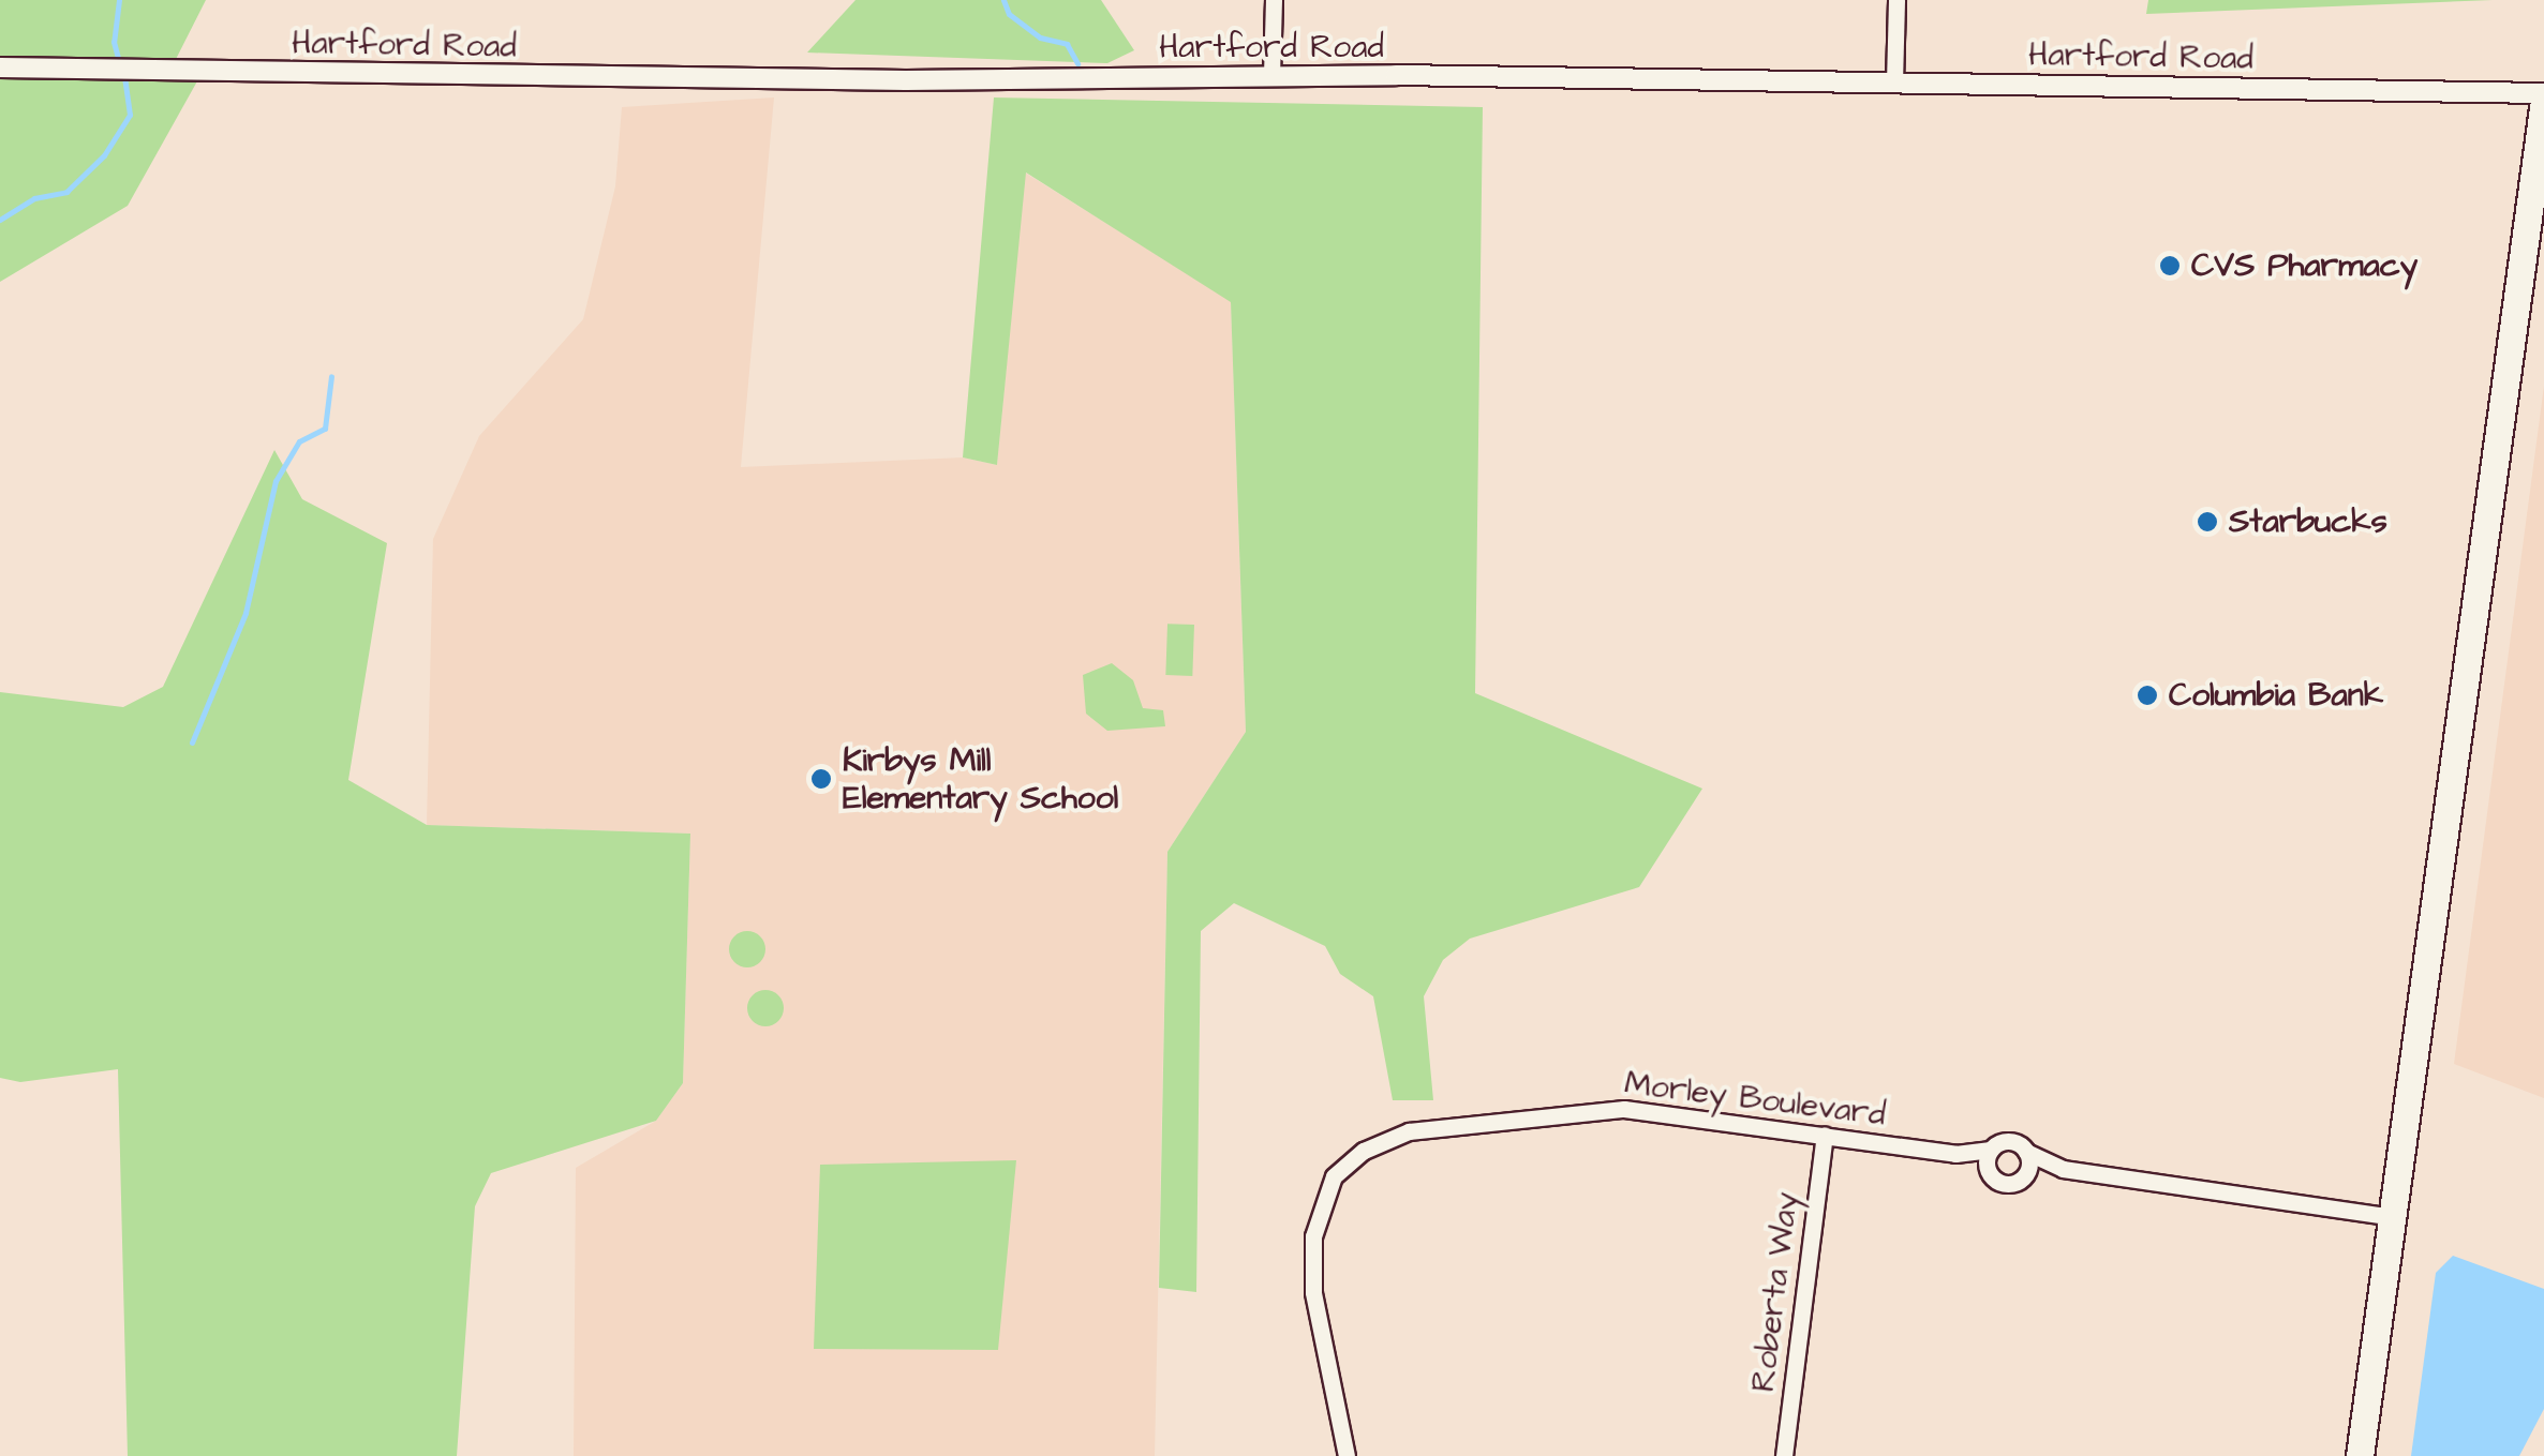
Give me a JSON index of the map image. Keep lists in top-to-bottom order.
{
  "streets": {
    "street": ["Hartford Road", "Morley Boulevard", "Roberta Way"]
  },
  "crossings": [
    ["Morley Boulevard", "Roberta Way"]
  ],
  "places": [
    "CVS Pharmacy",
    "Starbucks",
    "Columbia Bank",
    "Kirbys Mill Elementary School"
  ]
}
